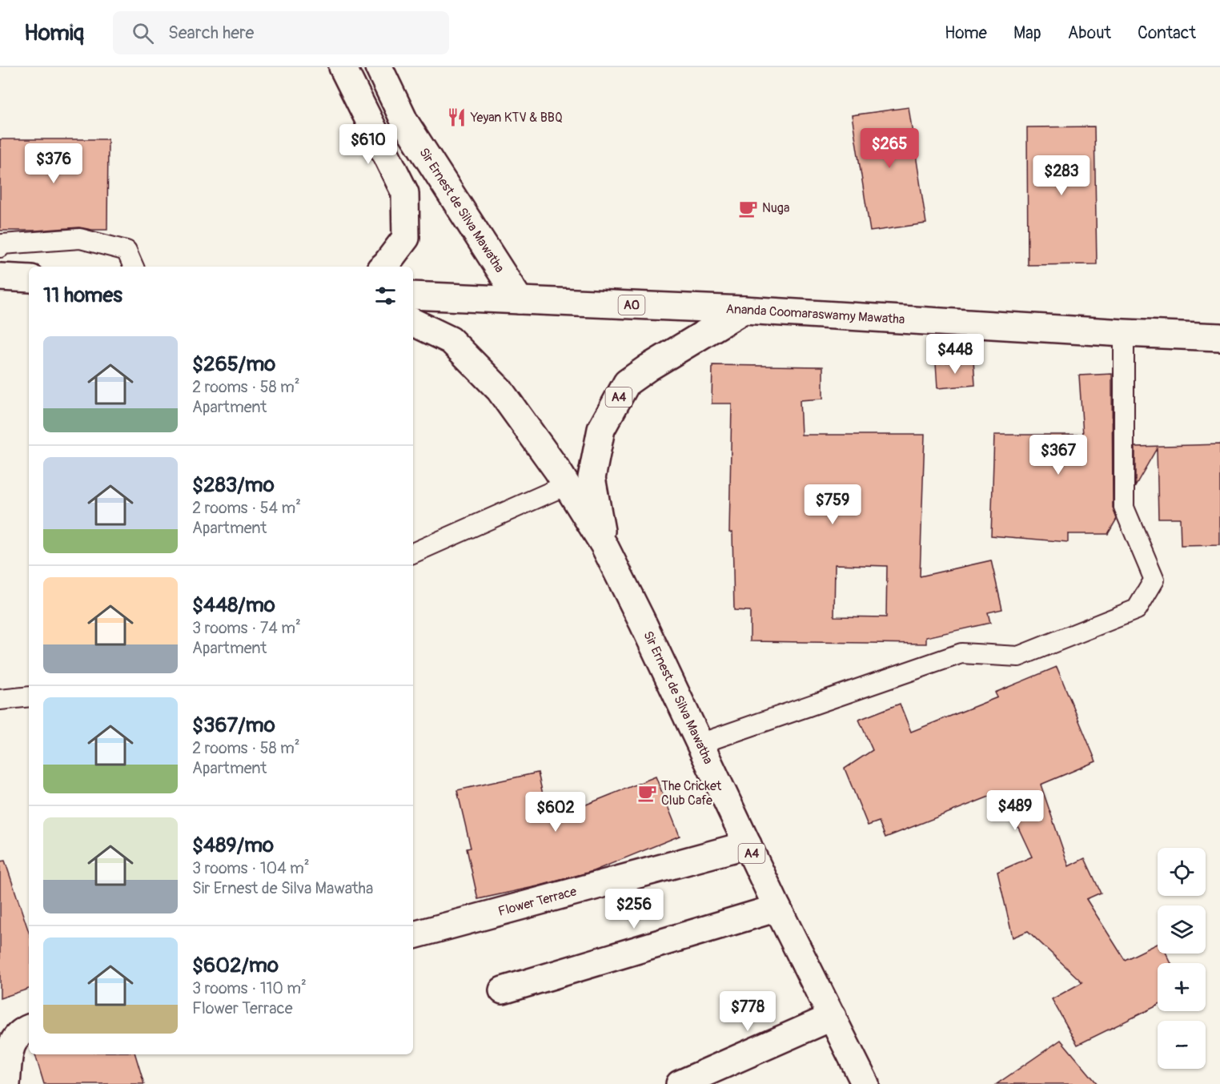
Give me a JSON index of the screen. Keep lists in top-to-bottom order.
{
  "streets": {
    "main road": [
      "Sir Ernest de Silva Mawatha",
      "A0",
      "Ananda Coomaraswamy Mawatha",
      "A4",
      "Flower Terrace"
    ]
  },
  "crossings": [
    ["Sir Ernest de Silva Mawatha", "Ananda Coomaraswamy Mawatha"],
    ["Sir Ernest de Silva Mawatha", "Flower Terrace"]
  ],
  "places": {
    "restaurant": ["Yeyan KTV & BBQ"],
    "cafe": ["Nuga", "The Cricket Club Cafe"]
  },
  "page": {
    "header": "Homiq",
    "search": "Search here",
    "nav": [
      "Home",
      "Map",
      "About",
      "Contact"
    ],
    "price": [
      "$610",
      "$265",
      "$376",
      "$283",
      "$448",
      "$367",
      "$759",
      "$489",
      "$602",
      "$256",
      "$778"
    ],
    "heading": "11 homes",
    "list": [
      {
        "name": "$265/mo",
        "note": "2 rooms · 58 m² · Apartment"
      },
      {
        "name": "$283/mo",
        "note": "2 rooms · 54 m² · Apartment"
      },
      {
        "name": "$448/mo",
        "note": "3 rooms · 74 m² · Apartment"
      },
      {
        "name": "$367/mo",
        "note": "2 rooms · 58 m² · Apartment"
      },
      {
        "name": "$489/mo",
        "note": "3 rooms · 104 m² · Sir Ernest de Silva Mawatha"
      },
      {
        "name": "$602/mo",
        "note": "3 rooms · 110 m² · Flower Terrace"
      }
    ],
    "map_buttons": ["+", "−"]
  }
}
